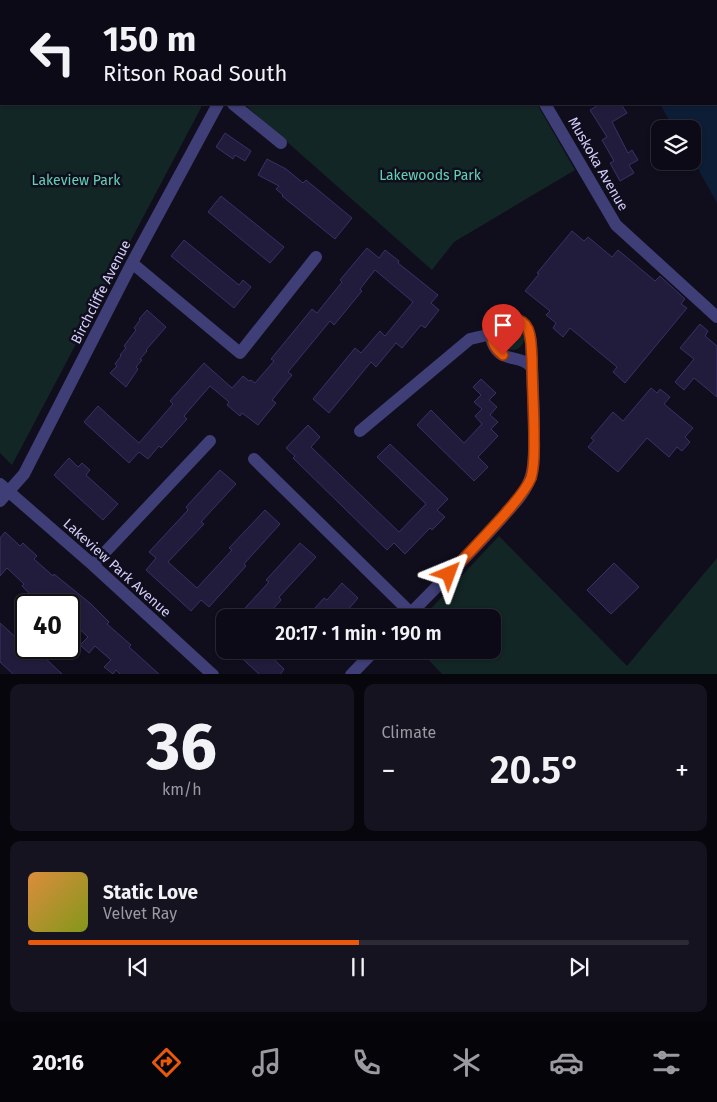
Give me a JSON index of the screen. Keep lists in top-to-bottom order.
{
  "streets": {
    "street": ["Muskoka Avenue", "Birchcliffe Avenue", "Lakeview Park Avenue"]
  },
  "crossings": [
    ["Birchcliffe Avenue", "Lakeview Park Avenue"]
  ],
  "parks": ["Lakewoods Park", "Lakeview Park"],
  "page": {
    "turn": ["150 m", "Ritson Road South"],
    "limit": "40",
    "trip": "20:17 · 1 min · 190 m",
    "tile": [
      ["36", "km/h"],
      "Climate"
    ],
    "heat": ["−", "20.5°", "+"],
    "song": ["Static Love", "Velvet Ray"],
    "tabs": "20:16"
  }
}
